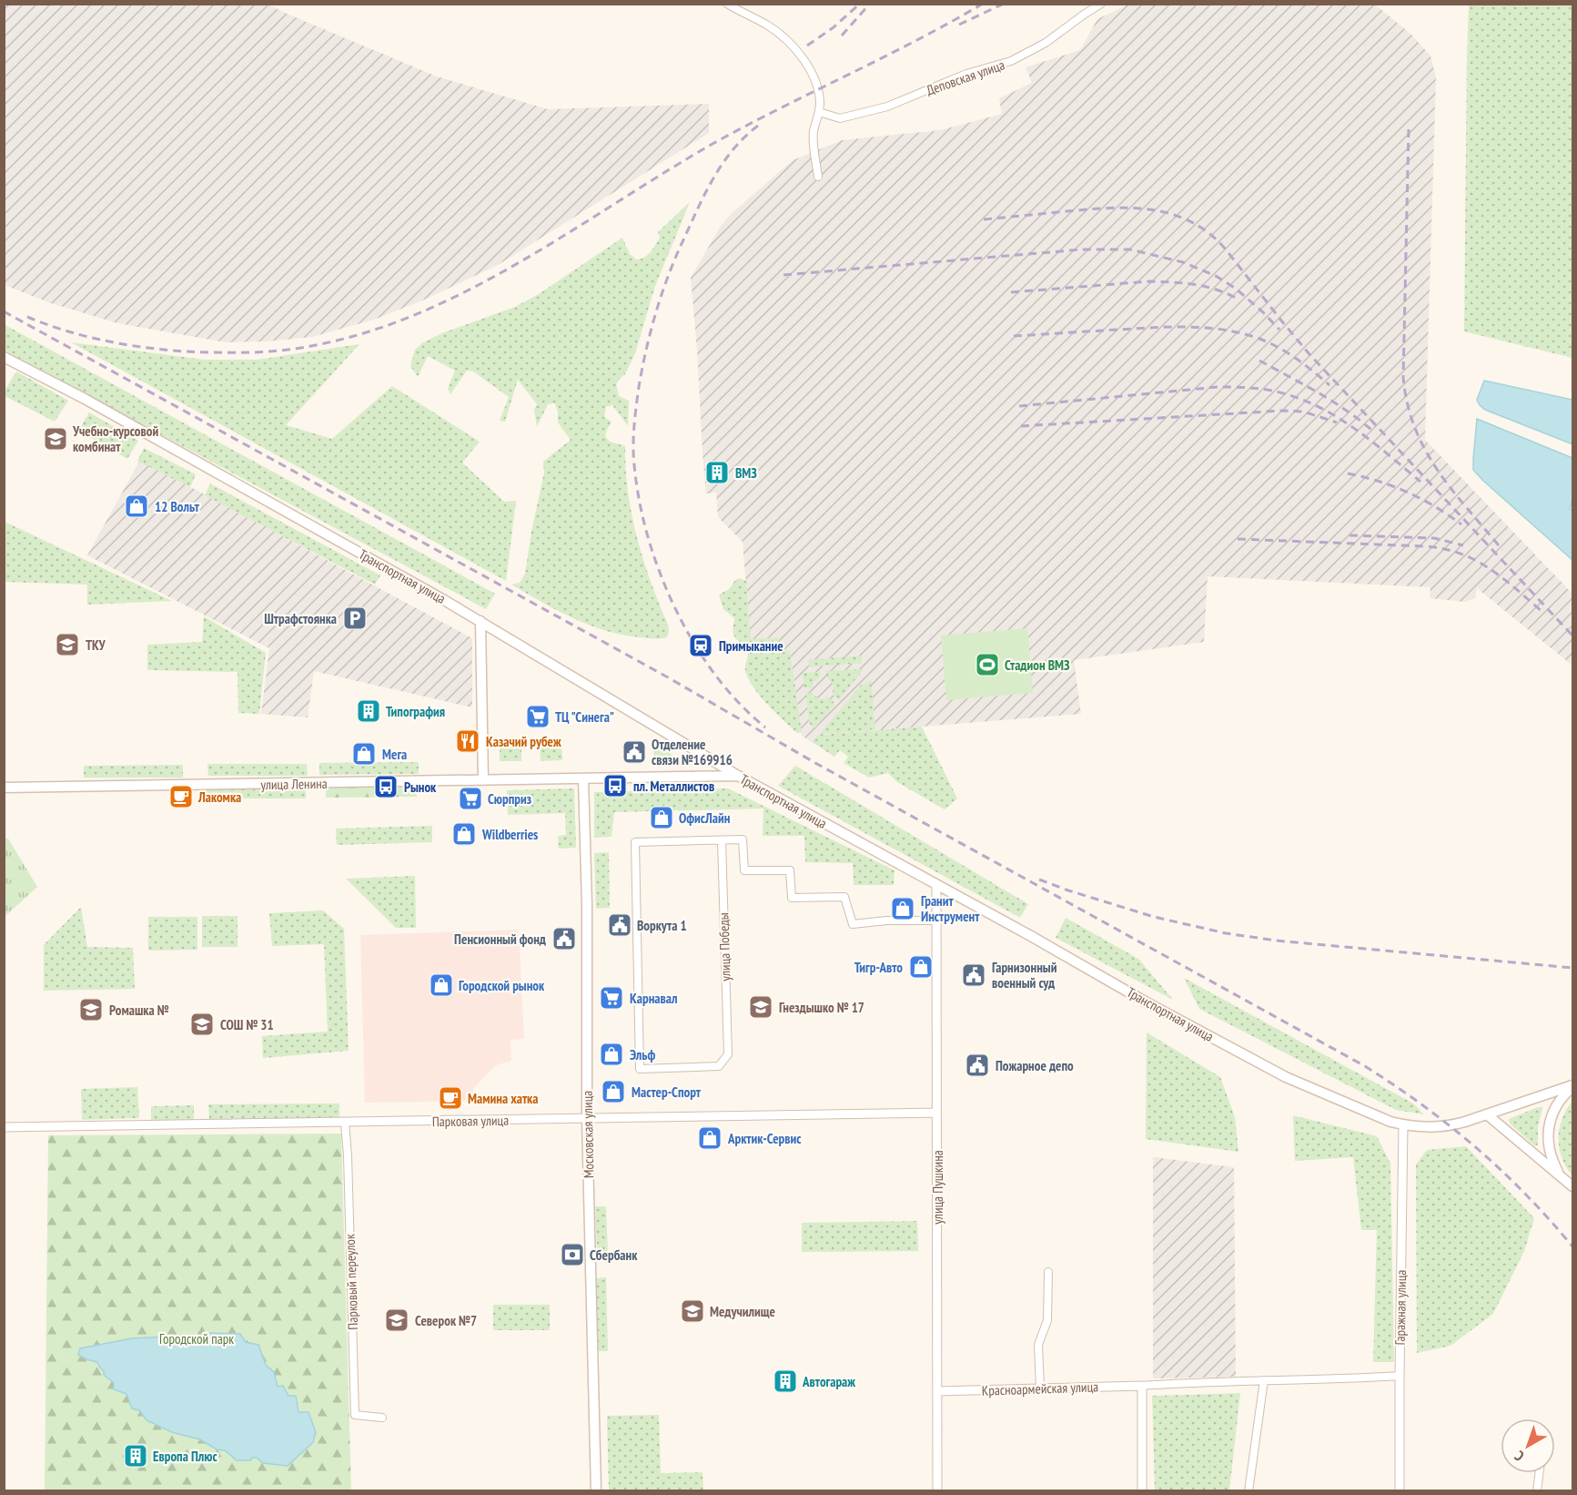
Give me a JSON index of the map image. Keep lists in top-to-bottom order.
{
  "streets": {
    "main road": ["Транспортная улица", "улица Ленина", "Московская улица"],
    "street": [
      "Деповская улица",
      "улица Победы",
      "Парковая улица",
      "улица Пушкина",
      "Парковый переулок",
      "Гаражная улица",
      "Красноармейская улица"
    ]
  },
  "crossings": [
    ["Транспортная улица", "улица Ленина"],
    ["Транспортная улица", "улица Пушкина"],
    ["Транспортная улица", "Гаражная улица"],
    ["улица Ленина", "Московская улица"],
    ["Парковая улица", "Московская улица"],
    ["Парковая улица", "улица Пушкина"],
    ["Парковая улица", "Парковый переулок"],
    ["улица Пушкина", "Красноармейская улица"]
  ],
  "parks": ["Городской парк"],
  "places": {
    "school or university": [
      "Учебно-курсовой комбинат",
      "ТКУ",
      "Гнездышко № 17",
      "Ромашка №",
      "СОШ № 31",
      "Медучилище",
      "Северок №7"
    ],
    "building": [
      "ВМЗ",
      "Типография",
      "Автогараж",
      "Европа Плюс"
    ],
    "shop": [
      "12 Вольт",
      "Мега",
      "ОфисЛайн",
      "Wildberries",
      "Гранит Инструмент",
      "Тигр-Авто",
      "Городской рынок",
      "Эльф",
      "Мастер-Спорт",
      "Арктик-Сервис"
    ],
    "parking": ["Штрафстоянка"],
    "station": ["Примыкание"],
    "sports": ["Стадион ВМЗ"],
    "supermarket": ["ТЦ \"Синега\"", "Сюрприз", "Карнавал"],
    "restaurant": ["Казачий рубеж"],
    "public building": [
      "Отделение связи №169916",
      "Воркута 1",
      "Пенсионный фонд",
      "Гарнизонный военный суд",
      "Пожарное депо"
    ],
    "bus stop": ["пл. Металлистов", "Рынок"],
    "cafe": ["Лакомка", "Мамина хатка"],
    "bank": ["Сбербанк"]
  },
  "north": "bottom left"
}
